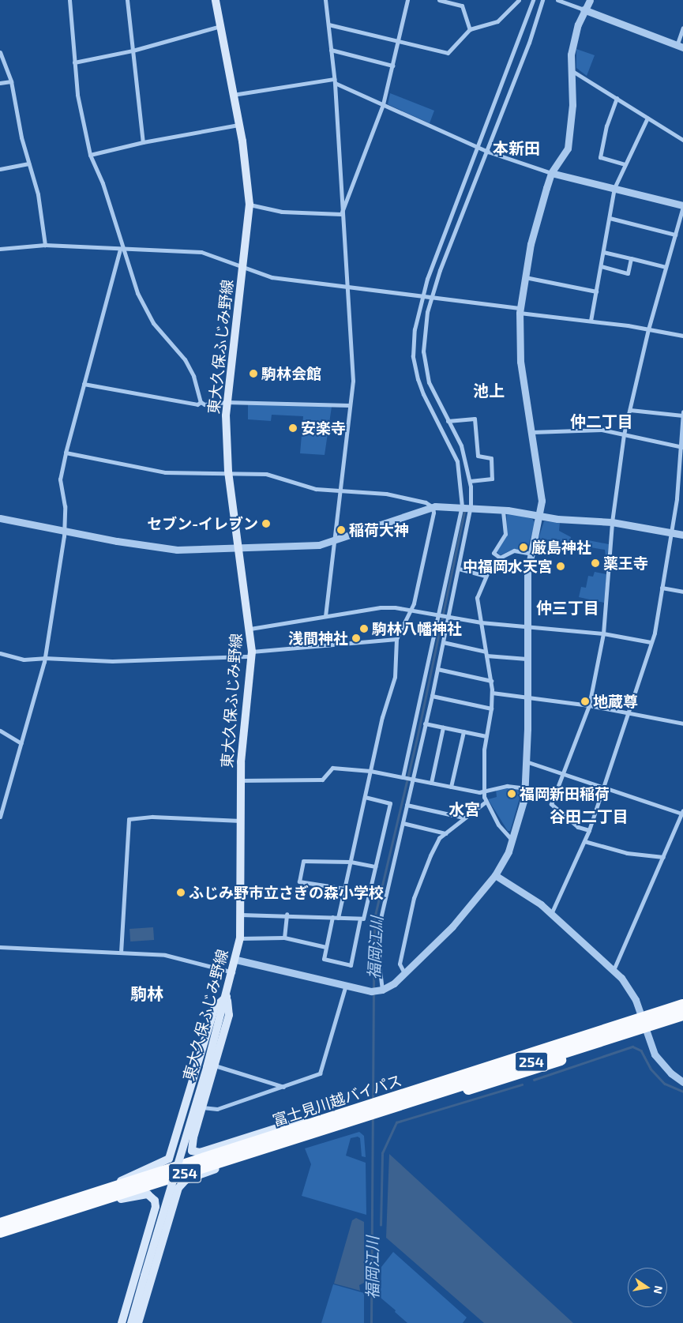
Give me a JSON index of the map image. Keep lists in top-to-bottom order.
{
  "streets": {
    "highway": ["254", "富士見川越バイパス"],
    "main road": ["東大久保ふじみ野線"]
  },
  "crossings": [
    ["254", "富士見川越バイパス"]
  ],
  "districts": [
    "本新田",
    "池上",
    "仲二丁目",
    "仲三丁目",
    "水宮",
    "谷田二丁目",
    "駒林"
  ],
  "water": ["福岡江川"],
  "places": [
    "駒林会館",
    "安楽寺",
    "セブン-イレブン",
    "稲荷大神",
    "厳島神社",
    "薬王寺",
    "中福岡水天宮",
    "駒林八幡神社",
    "浅間神社",
    "地蔵尊",
    "福岡新田稲荷",
    "ふじみ野市立さぎの森小学校"
  ],
  "north": "right"
}
